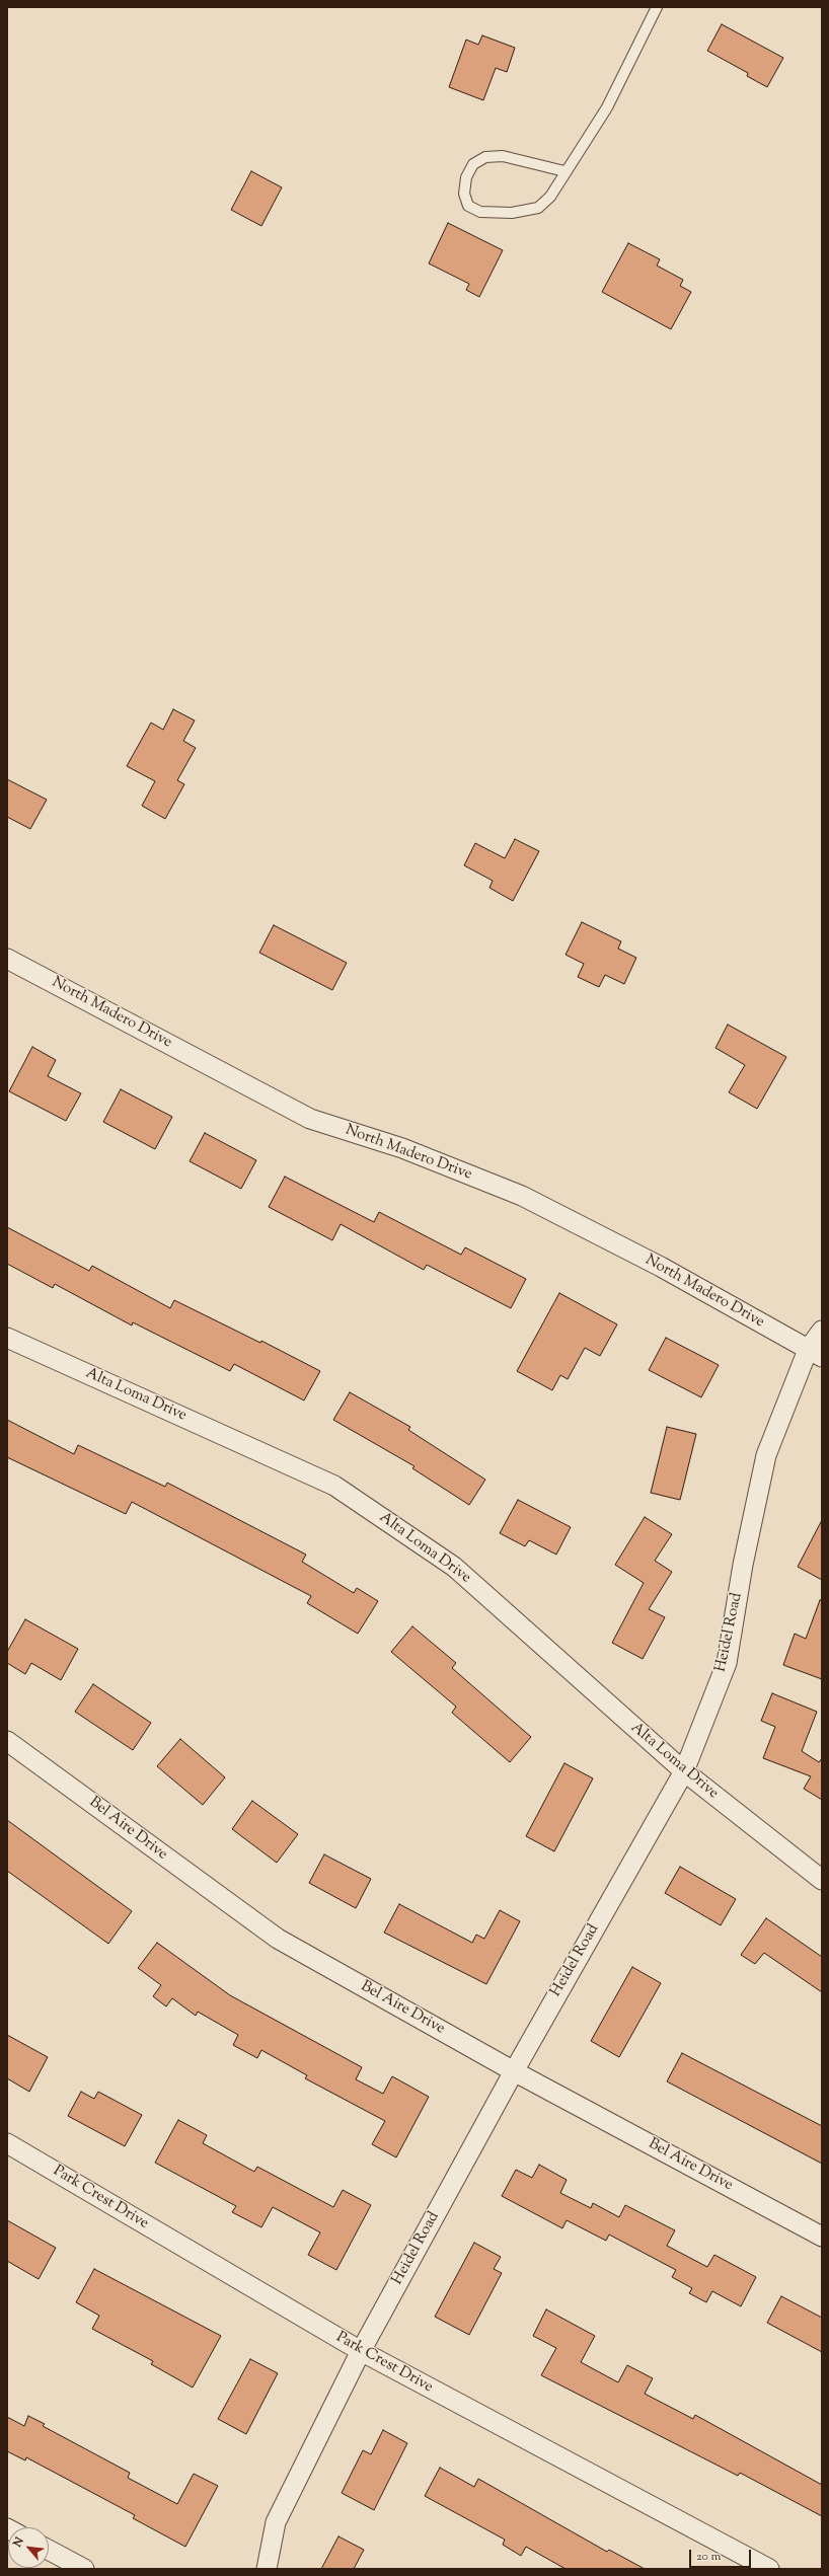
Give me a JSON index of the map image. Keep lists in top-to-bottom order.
{
  "streets": {
    "street": [
      "North Madero Drive",
      "Alta Loma Drive",
      "Heidel Road",
      "Bel Aire Drive",
      "Park Crest Drive"
    ]
  },
  "crossings": [
    ["North Madero Drive", "Heidel Road"],
    ["Alta Loma Drive", "Heidel Road"],
    ["Heidel Road", "Bel Aire Drive"],
    ["Heidel Road", "Park Crest Drive"]
  ],
  "scale_bar": "20 m",
  "north": "top left"
}
